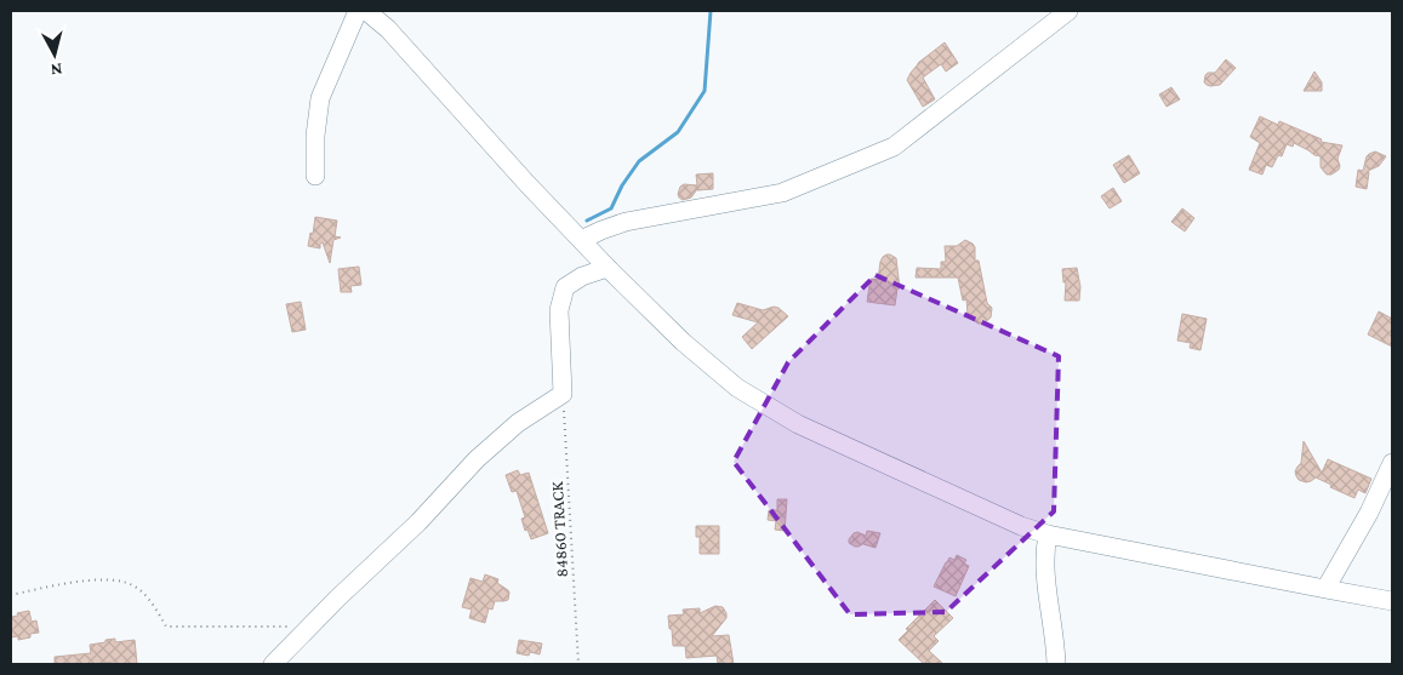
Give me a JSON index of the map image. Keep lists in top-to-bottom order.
{
  "streets": {
    "path": ["84860 TRACK"]
  },
  "north": "bottom"
}
